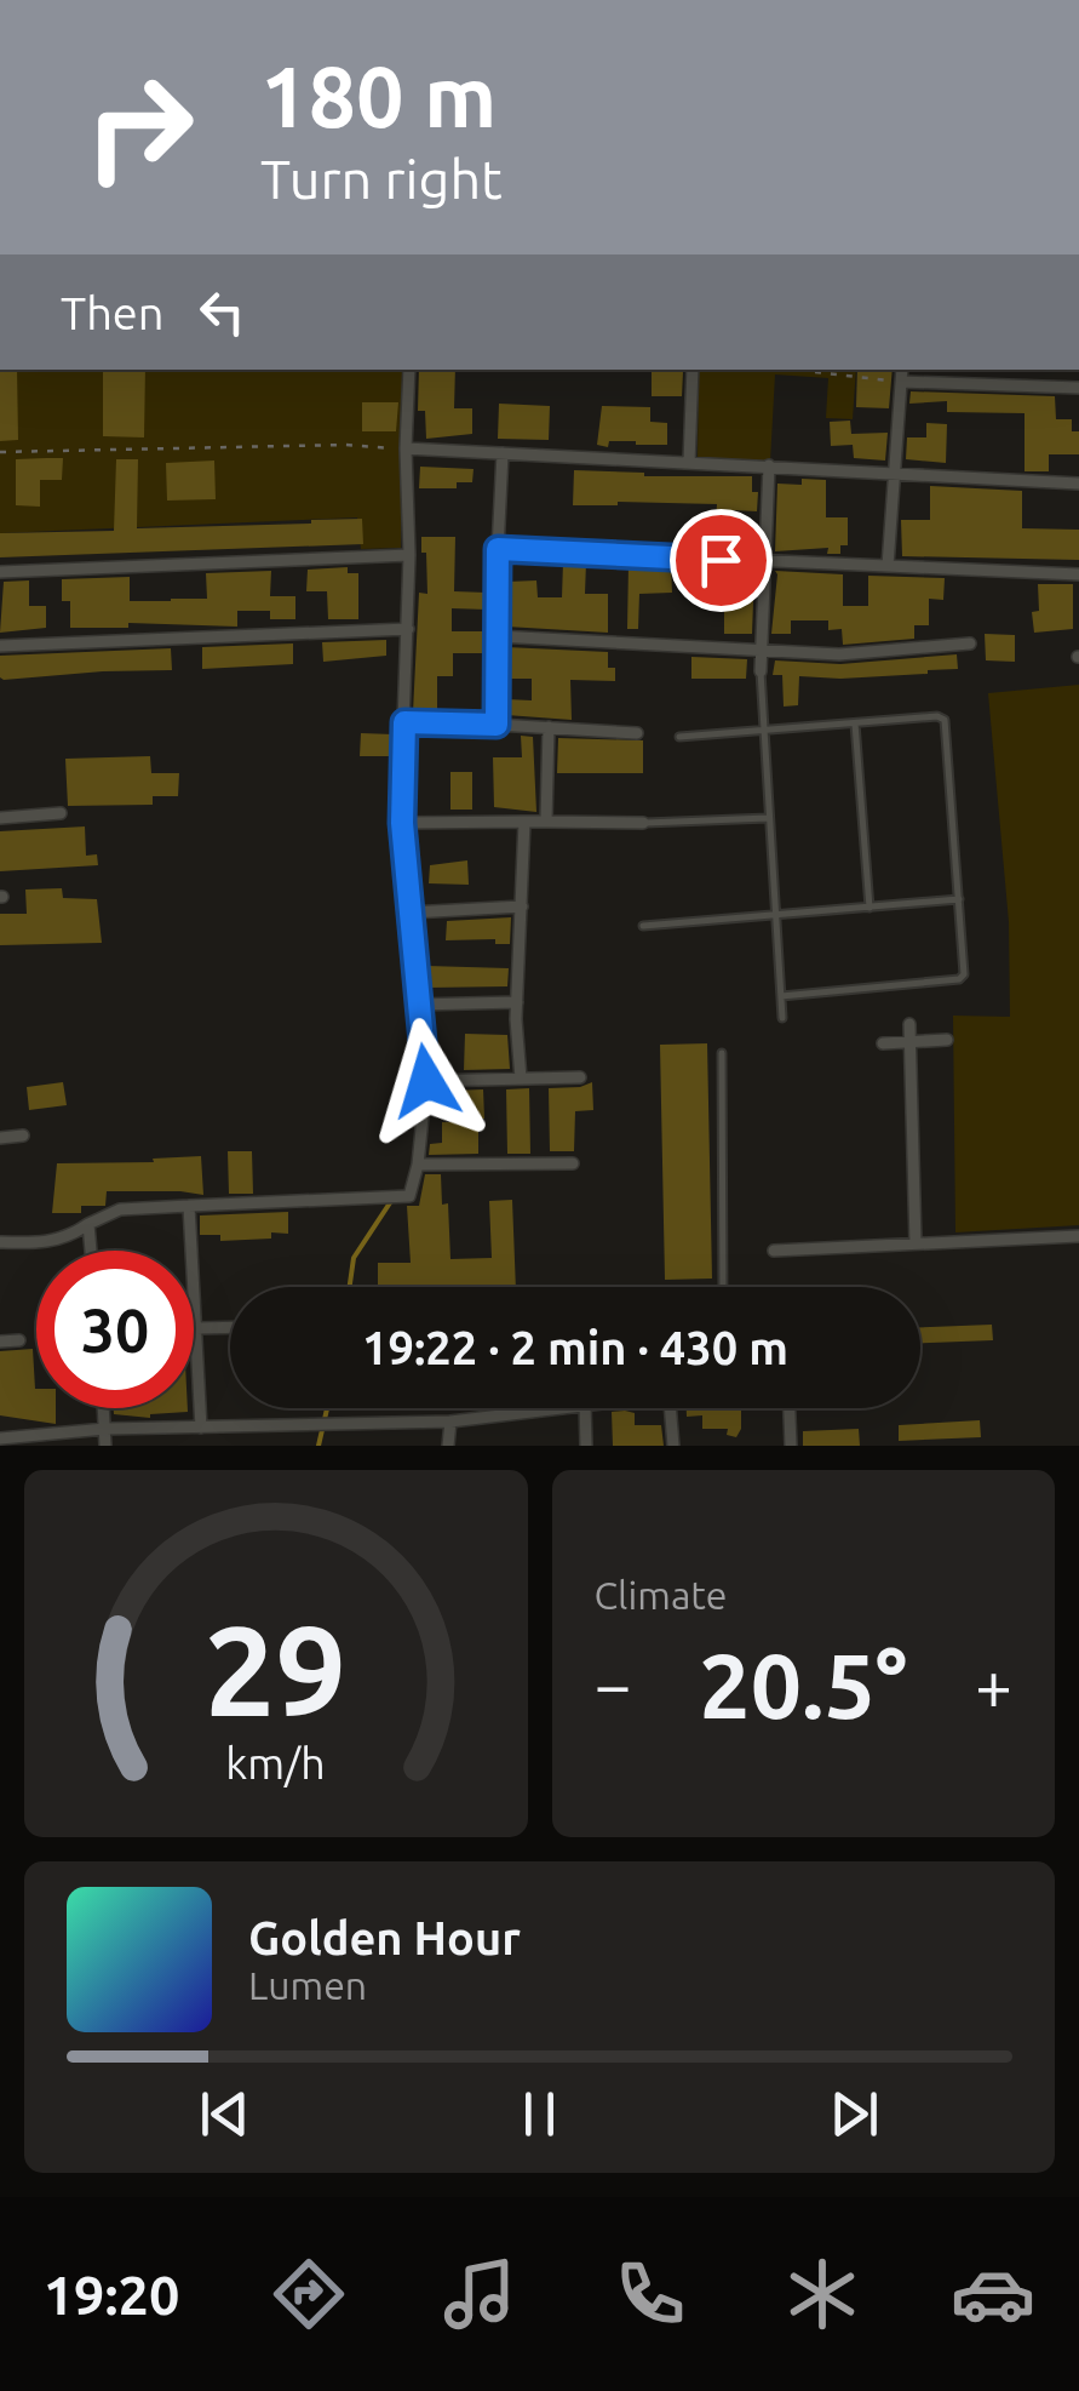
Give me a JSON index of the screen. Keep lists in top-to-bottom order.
{
  "page": {
    "turn": ["180 m", "Turn right"],
    "then": "Then",
    "limit": "30",
    "trip": "19:22 · 2 min · 430 m",
    "tile": "Climate",
    "heat": ["−", "20.5°", "+"],
    "song": ["Golden Hour", "Lumen"],
    "tabs": "19:20",
    "gauge": ["29", "km/h"]
  }
}
